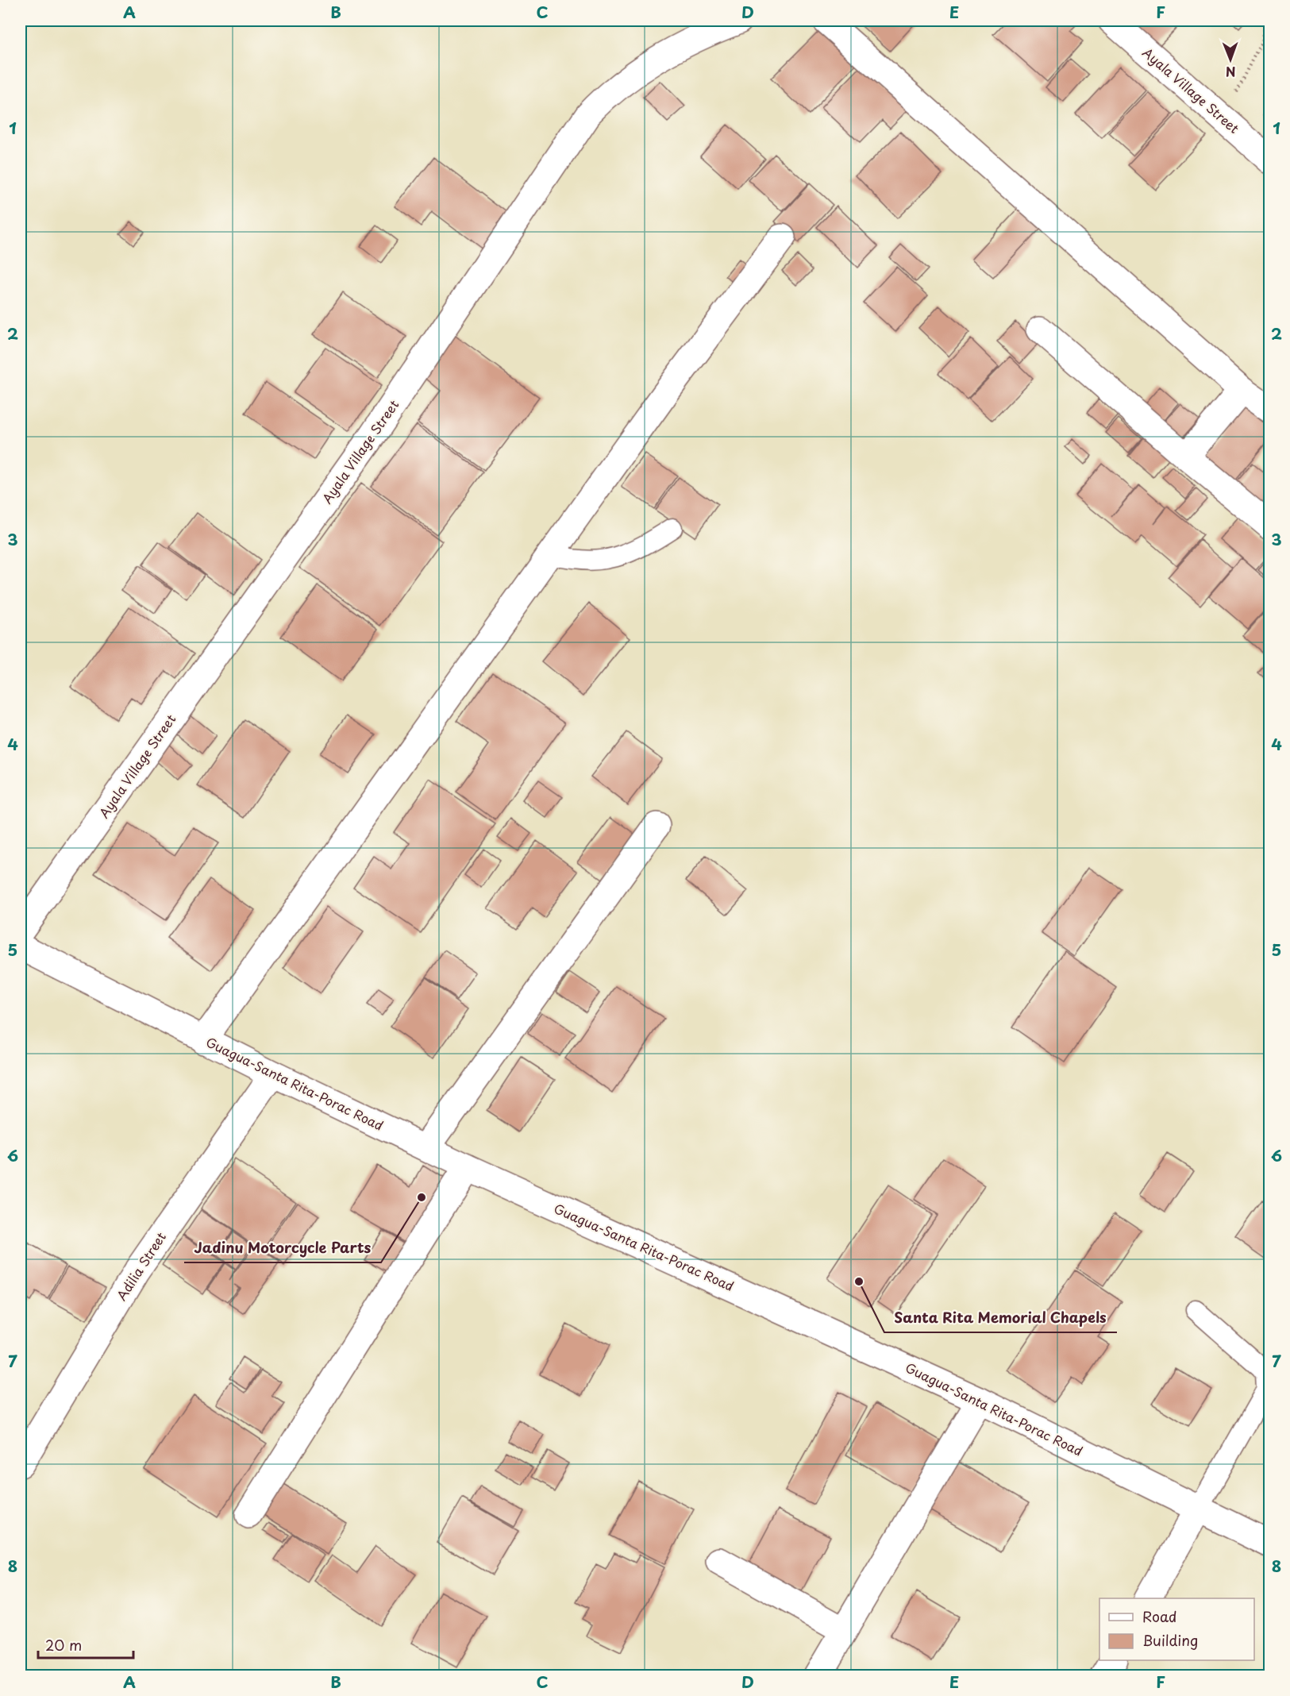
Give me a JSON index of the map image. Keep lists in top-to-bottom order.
{
  "streets": {
    "street": ["Ayala Village Street", "Guagua-Santa Rita-Porac Road", "Adilia Street"]
  },
  "crossings": [
    ["Guagua-Santa Rita-Porac Road", "Adilia Street"]
  ],
  "places": ["Jadinu Motorcycle Parts", "Santa Rita Memorial Chapels"],
  "legend": ["Road", "Building"],
  "scale_bar": "20 m",
  "north": "bottom",
  "grid": {
    "columns": [
      "A",
      "B",
      "C",
      "D",
      "E",
      "F"
    ],
    "rows": [
      "1",
      "2",
      "3",
      "4",
      "5",
      "6",
      "7",
      "8"
    ]
  }
}
